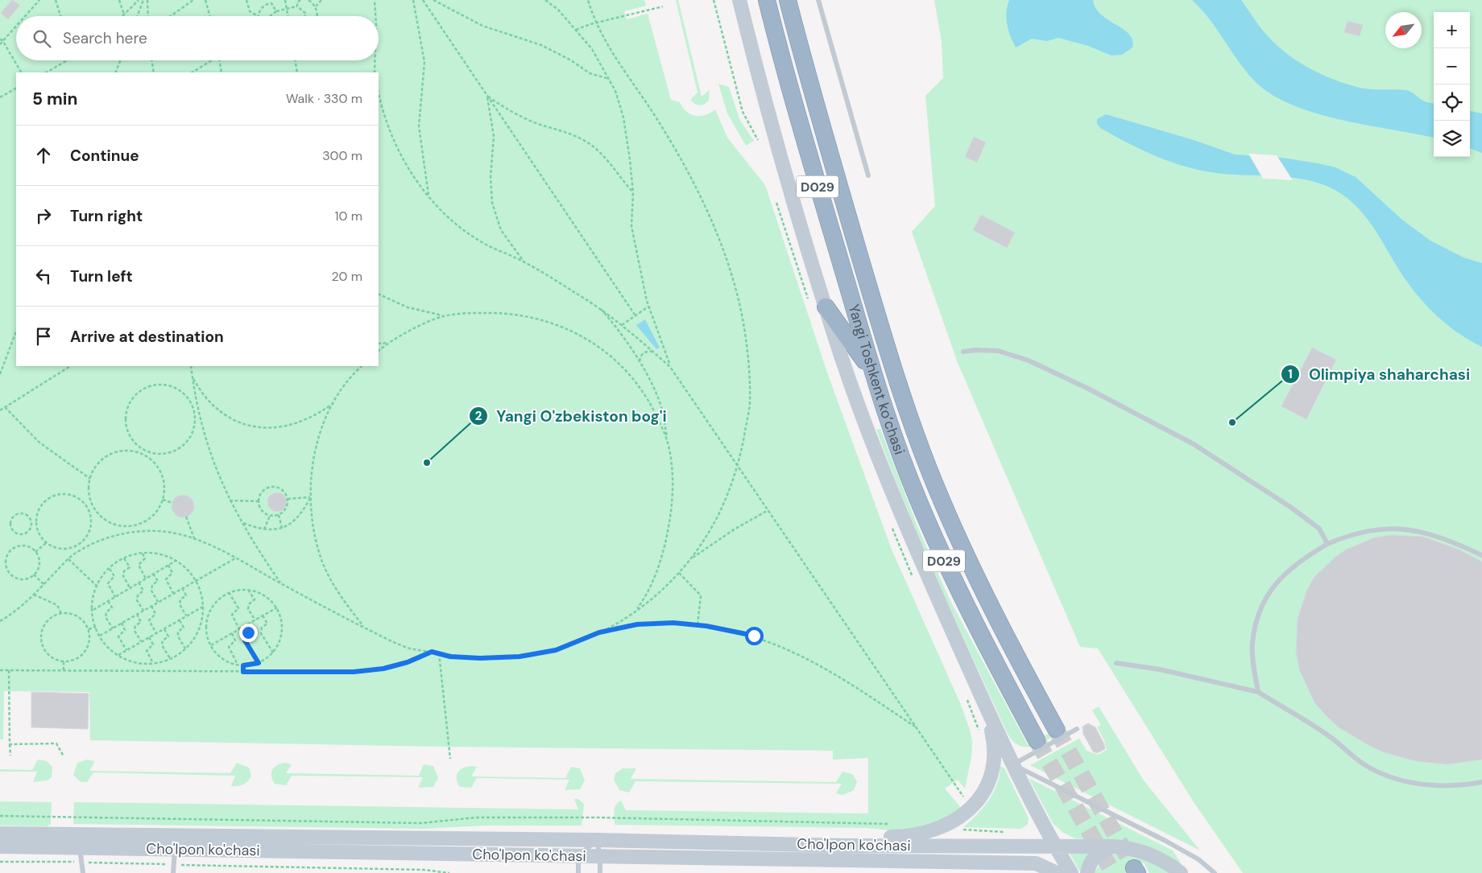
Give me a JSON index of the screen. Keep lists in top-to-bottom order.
{
  "streets": {
    "highway": ["D029", "Yangi Toshkent ko‘chasi"],
    "main road": ["Cho'lpon ko'chasi"]
  },
  "places": ["Olimpiya shaharchasi", "Yangi O'zbekiston bog'i"],
  "north": "bottom left",
  "page": {
    "map_buttons": ["+", "−"],
    "search": "Search here",
    "heading": ["5 min", "Walk · 330 m"],
    "list": [
      ["Continue", "300 m"],
      ["Turn right", "10 m"],
      ["Turn left", "20 m"],
      "Arrive at destination"
    ]
  }
}
